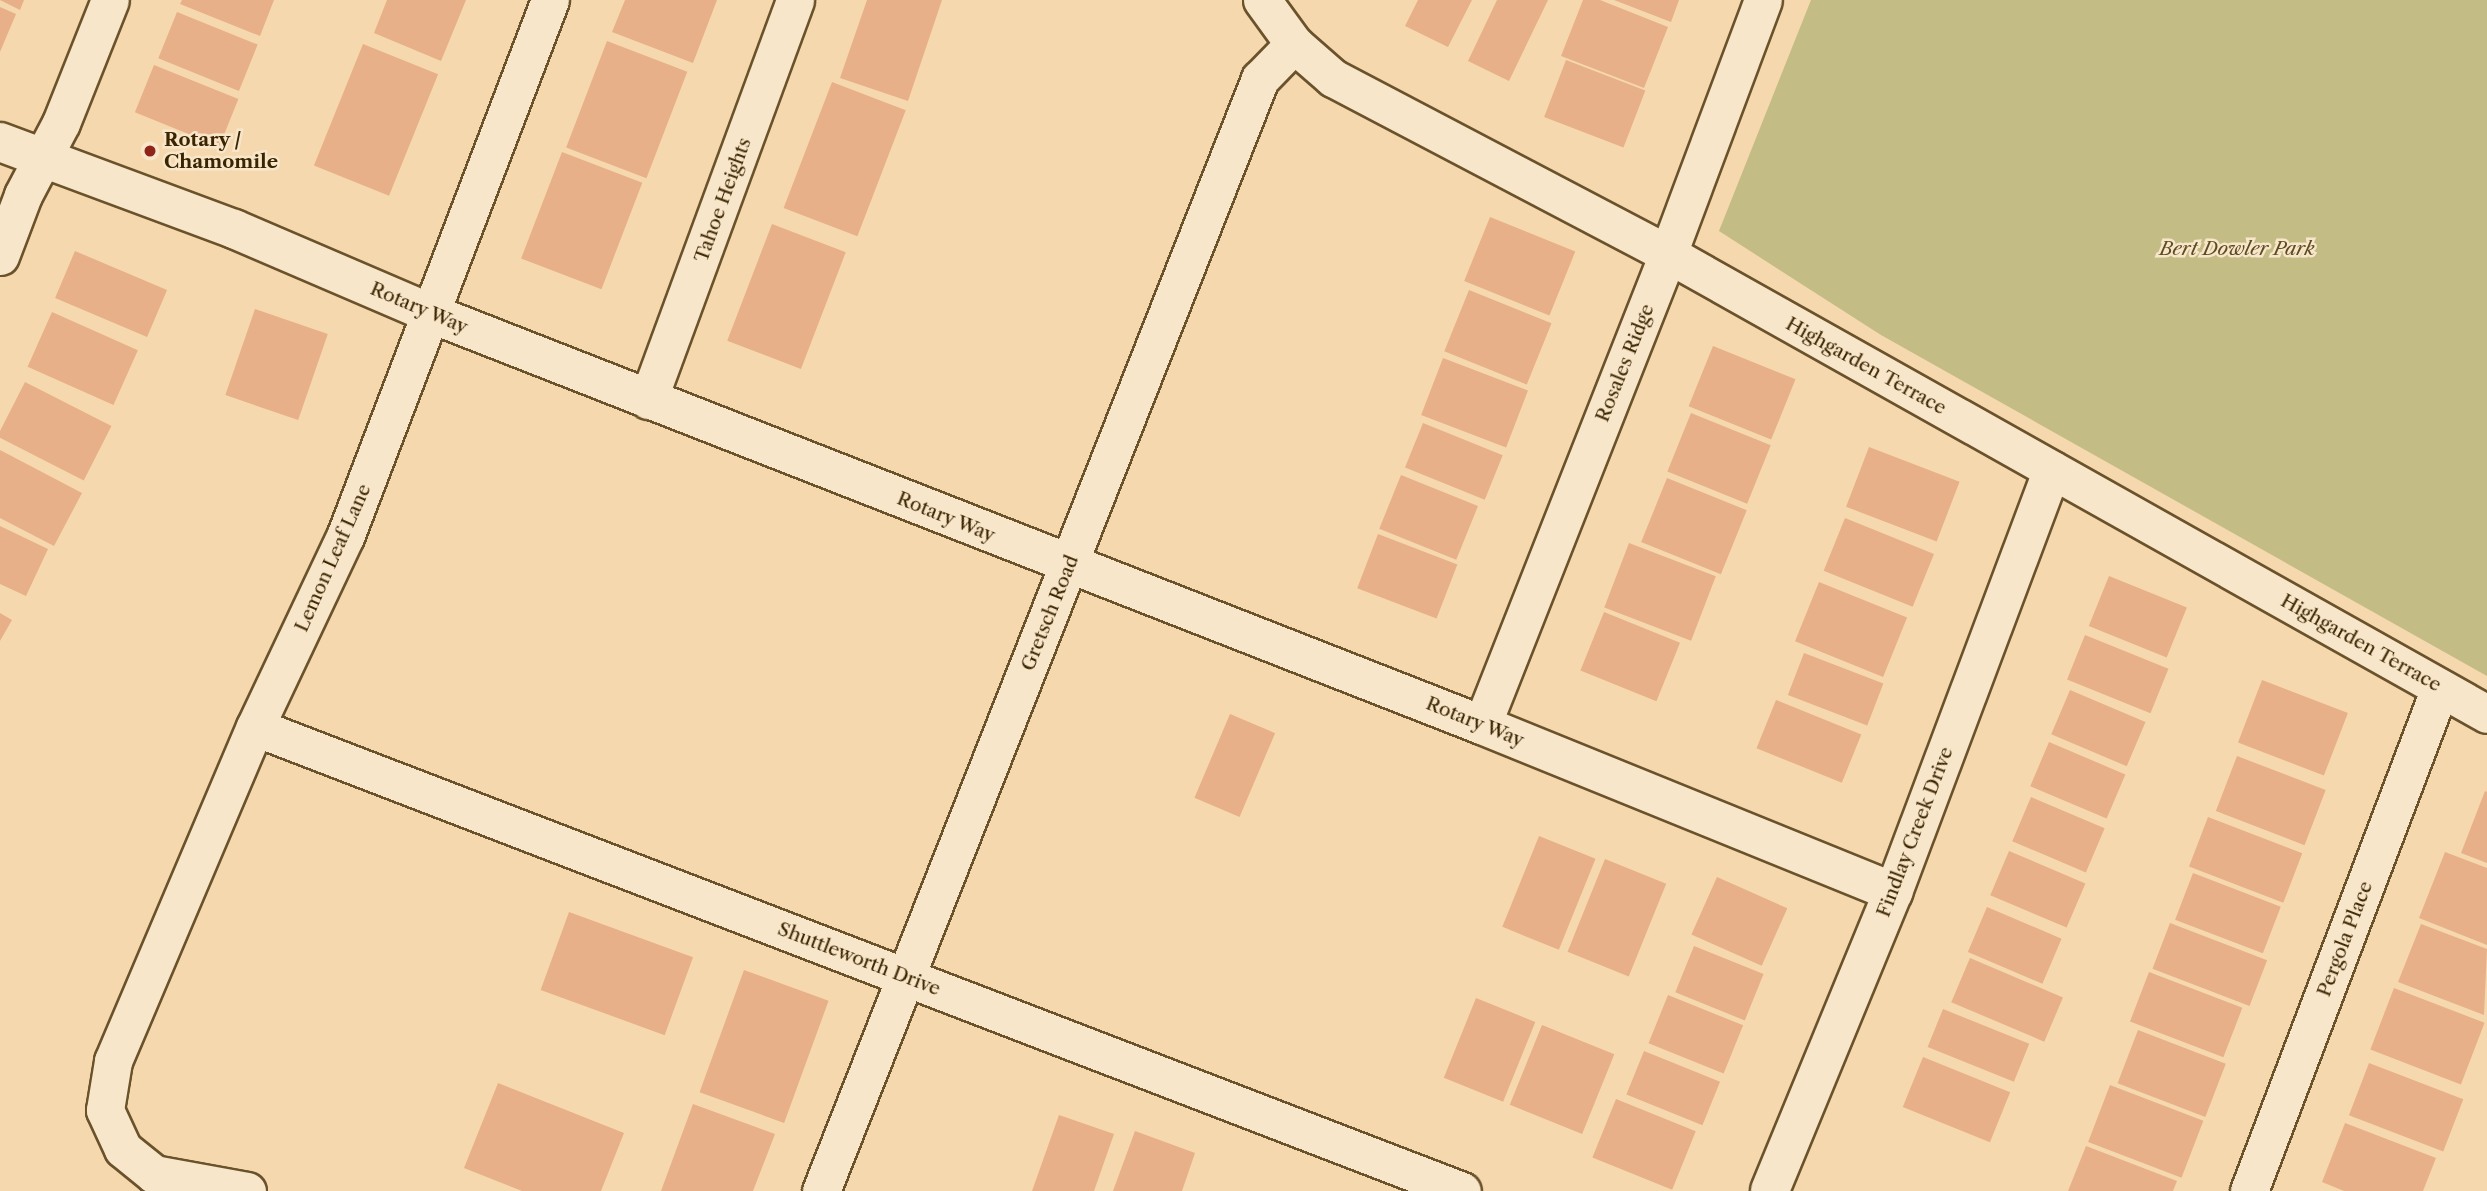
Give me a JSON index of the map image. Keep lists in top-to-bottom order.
{
  "streets": {
    "street": [
      "Tahoe Heights",
      "Rotary Way",
      "Rosales Ridge",
      "Highgarden Terrace",
      "Lemon Leaf Lane",
      "Gretsch Road",
      "Findlay Creek Drive",
      "Pergola Place",
      "Shuttleworth Drive"
    ]
  },
  "crossings": [
    ["Tahoe Heights", "Rotary Way"],
    ["Rotary Way", "Rosales Ridge"],
    ["Rotary Way", "Lemon Leaf Lane"],
    ["Rotary Way", "Gretsch Road"],
    ["Rotary Way", "Findlay Creek Drive"],
    ["Rosales Ridge", "Highgarden Terrace"],
    ["Highgarden Terrace", "Gretsch Road"],
    ["Highgarden Terrace", "Findlay Creek Drive"],
    ["Highgarden Terrace", "Pergola Place"],
    ["Lemon Leaf Lane", "Shuttleworth Drive"],
    ["Gretsch Road", "Shuttleworth Drive"]
  ],
  "parks": ["Bert Dowler Park"],
  "places": ["Rotary / Chamomile"]
}
